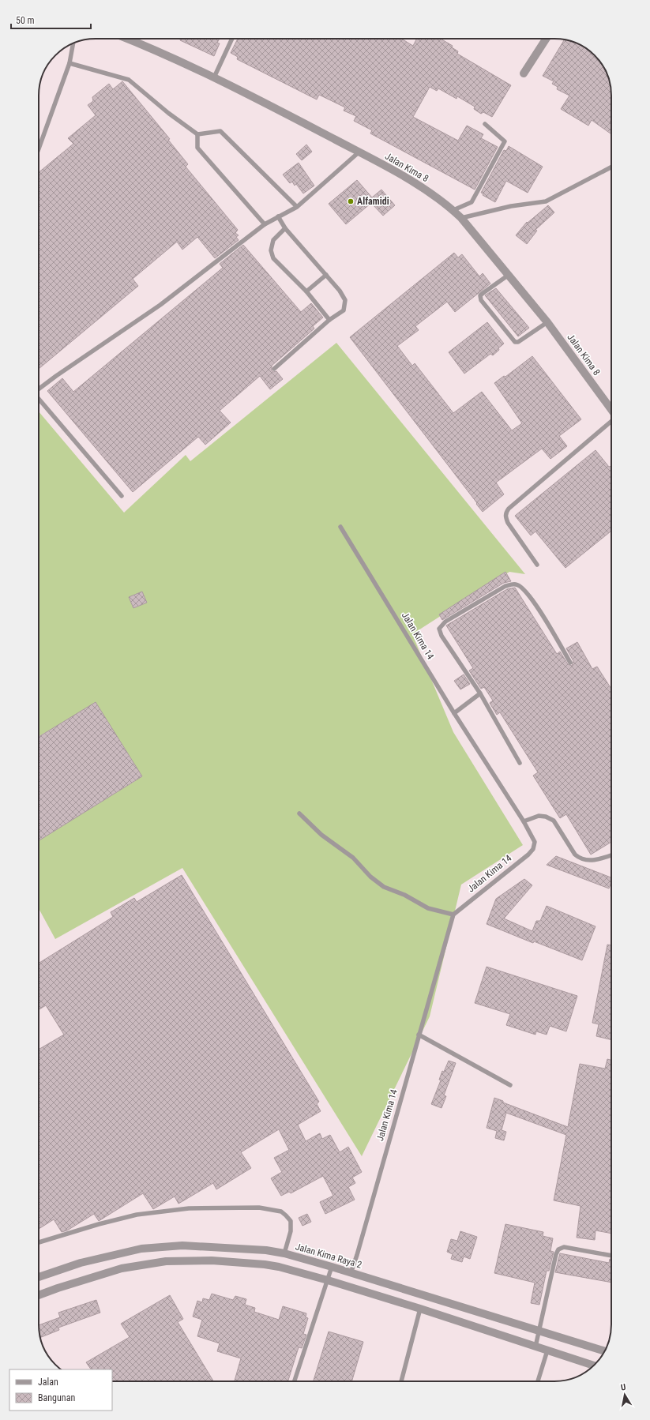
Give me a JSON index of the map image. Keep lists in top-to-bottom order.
{
  "streets": {
    "street": ["Jalan Kima 8", "Jalan Kima Raya 2"],
    "lane": ["Jalan Kima 14"]
  },
  "crossings": [
    ["Jalan Kima 14", "Jalan Kima Raya 2"]
  ],
  "places": ["Alfamidi"],
  "legend": ["Jalan", "Bangunan"],
  "scale_bar": "50 m",
  "north": "top"
}
